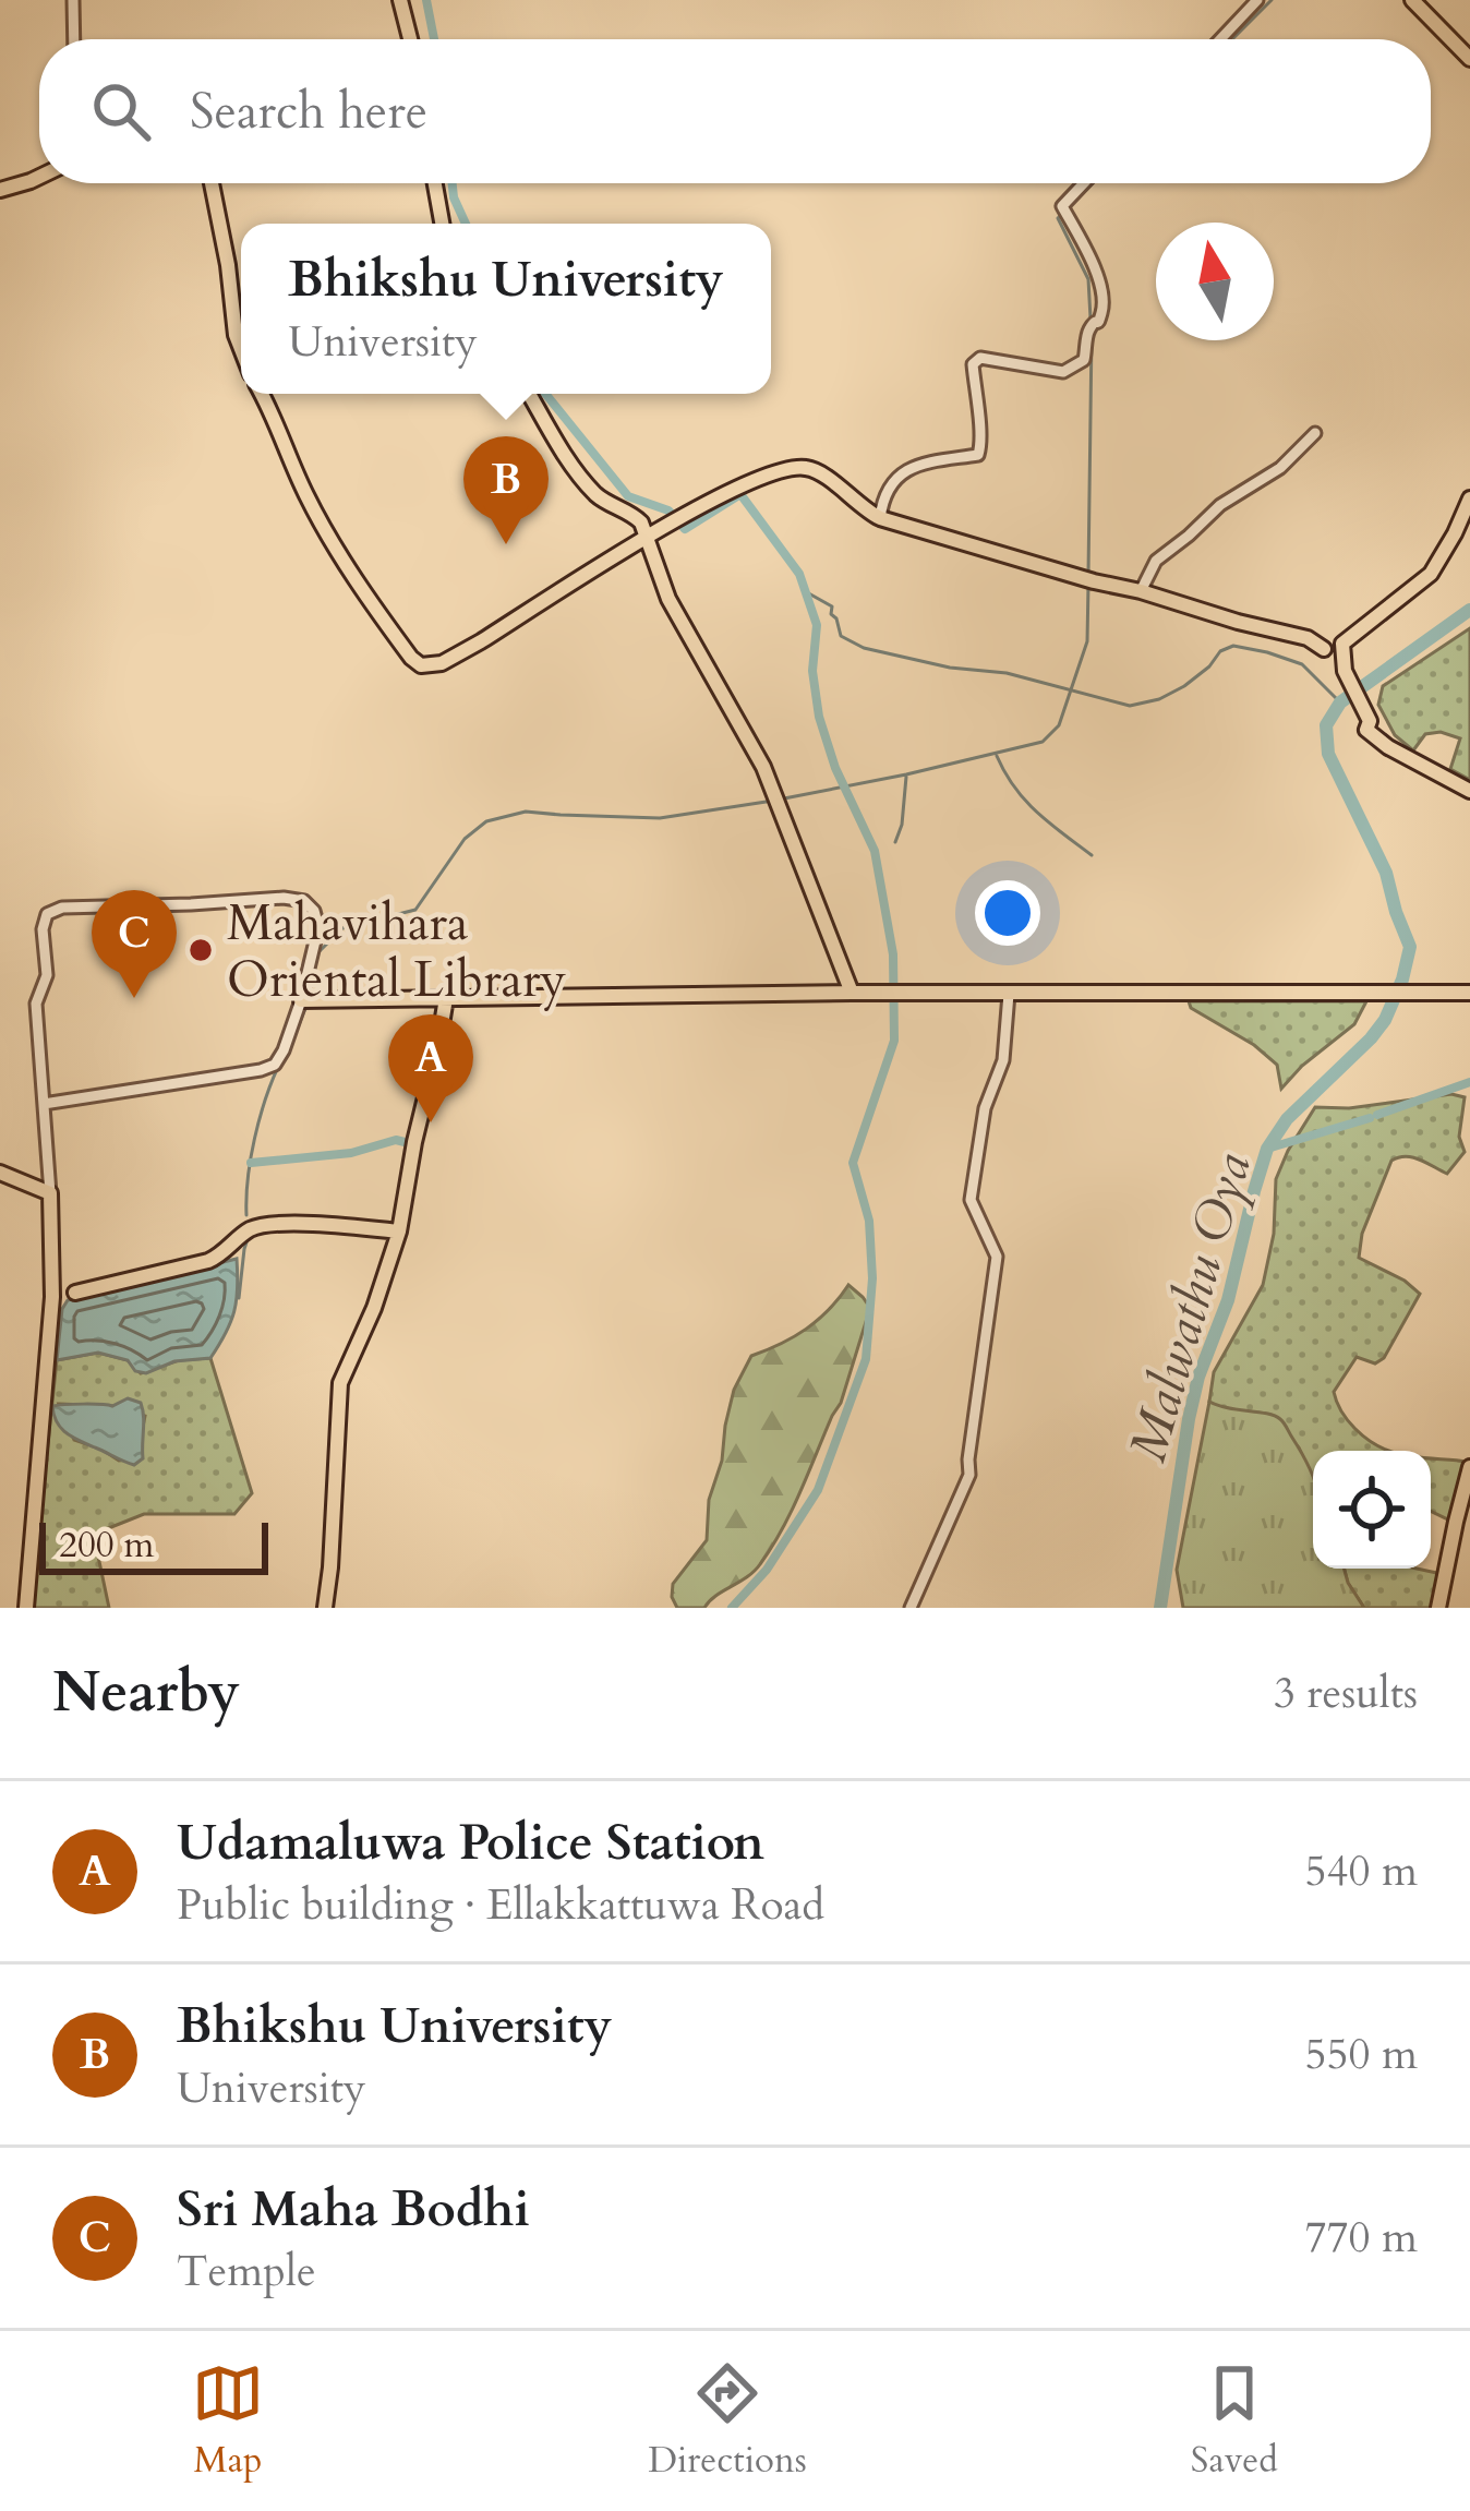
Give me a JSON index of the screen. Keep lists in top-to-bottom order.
{
  "water": ["Malwathu Oya"],
  "places": ["Mahavihara Oriental Library"],
  "scale_bar": "200 m",
  "north": "top",
  "page": {
    "search": "Search here",
    "popup": ["Bhikshu University", "University"],
    "pins": ["B", "C", "A"],
    "scale": "200 m",
    "heading": ["Nearby", "3 results"],
    "list": [
      {
        "mark": "A",
        "name": "Udamaluwa Police Station",
        "note": "Public building · Ellakkattuwa Road",
        "value": "540 m"
      },
      {
        "mark": "B",
        "name": "Bhikshu University",
        "note": "University",
        "value": "550 m"
      },
      {
        "mark": "C",
        "name": "Sri Maha Bodhi",
        "note": "Temple",
        "value": "770 m"
      }
    ],
    "nav": ["Map", "Directions", "Saved"]
  }
}
